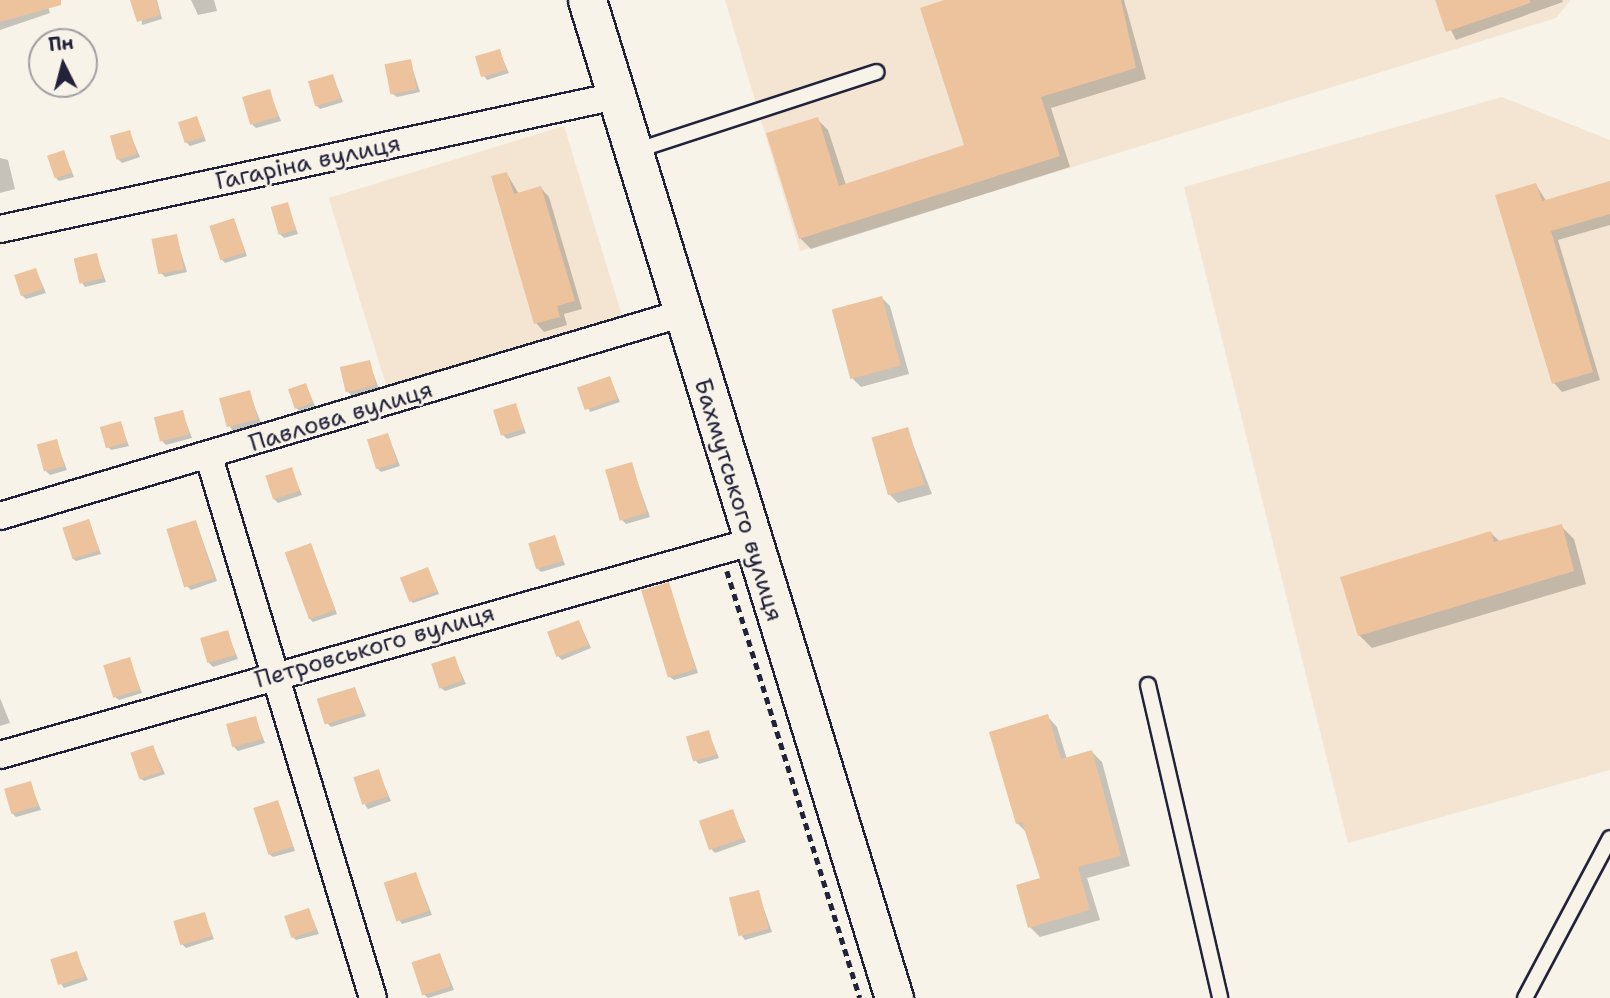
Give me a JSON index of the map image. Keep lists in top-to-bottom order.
{
  "streets": {
    "main road": ["Бахмутського вулиця"],
    "street": ["Гагаріна вулиця", "Павлова вулиця", "Петровського вулиця"]
  },
  "crossings": [
    ["Гагаріна вулиця", "Бахмутського вулиця"],
    ["Павлова вулиця", "Бахмутського вулиця"],
    ["Бахмутського вулиця", "Петровського вулиця"]
  ],
  "north": "top"
}
